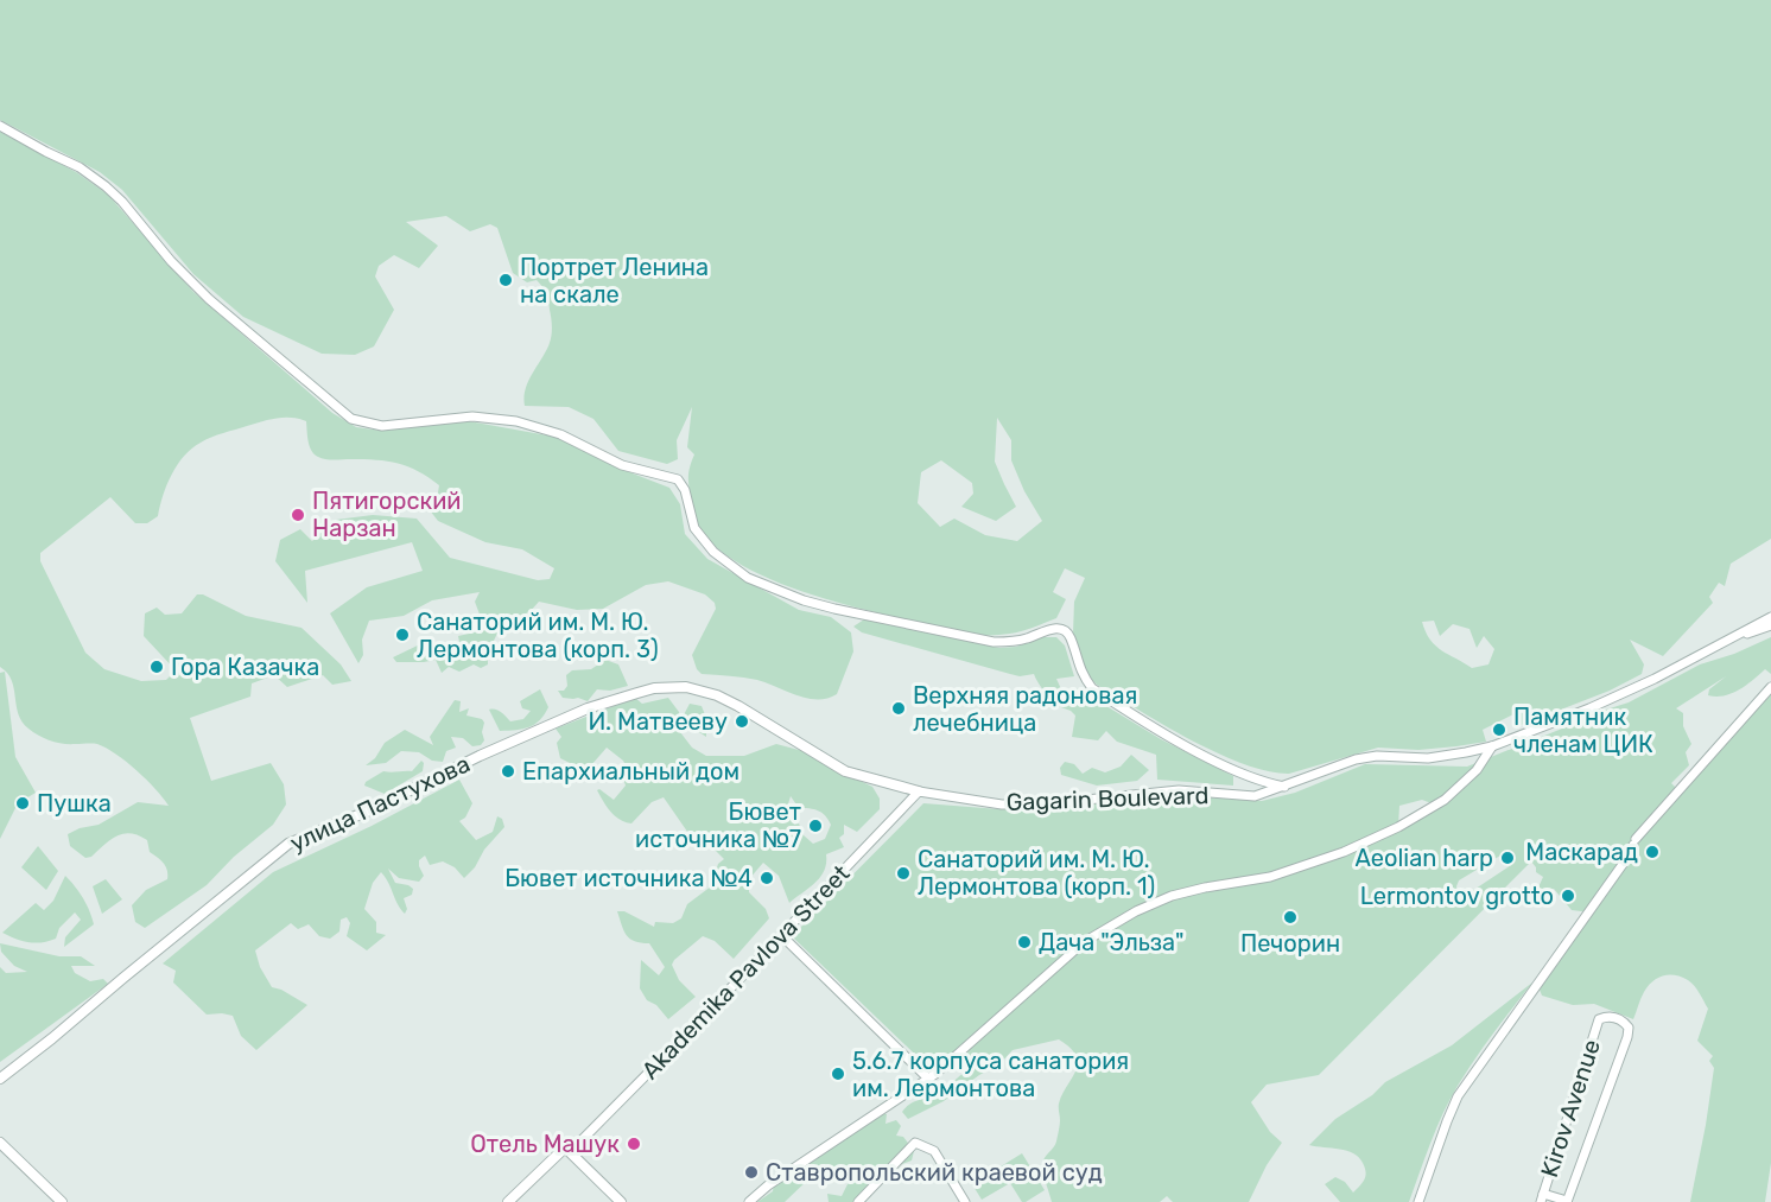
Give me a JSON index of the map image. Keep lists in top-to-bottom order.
{
  "streets": {
    "street": [
      "Gagarin Boulevard",
      "улица Пастухова",
      "Akademika Pavlova Street",
      "Kirov Avenue"
    ]
  },
  "crossings": [
    ["Gagarin Boulevard", "улица Пастухова"],
    ["Gagarin Boulevard", "Akademika Pavlova Street"]
  ],
  "places": [
    "Портрет Ленина на скале",
    "Пятигорский Нарзан",
    "Санаторий им. М. Ю. Лермонтова (корп. 3)",
    "Гора Казачка",
    "Верхняя радоновая лечебница",
    "И. Матвееву",
    "Памятник членам ЦИК",
    "Епархиальный дом",
    "Пушка",
    "Бювет источника №7",
    "Маскарад",
    "Aeolian harp",
    "Санаторий им. М. Ю. Лермонтова (корп. 1)",
    "Бювет источника №4",
    "Lermontov grotto",
    "Печорин",
    "Дача \"Эльза\"",
    "5.6.7 корпуса санатория им. Лермонтова",
    "Отель Машук",
    "Ставропольский краевой суд"
  ]
}
